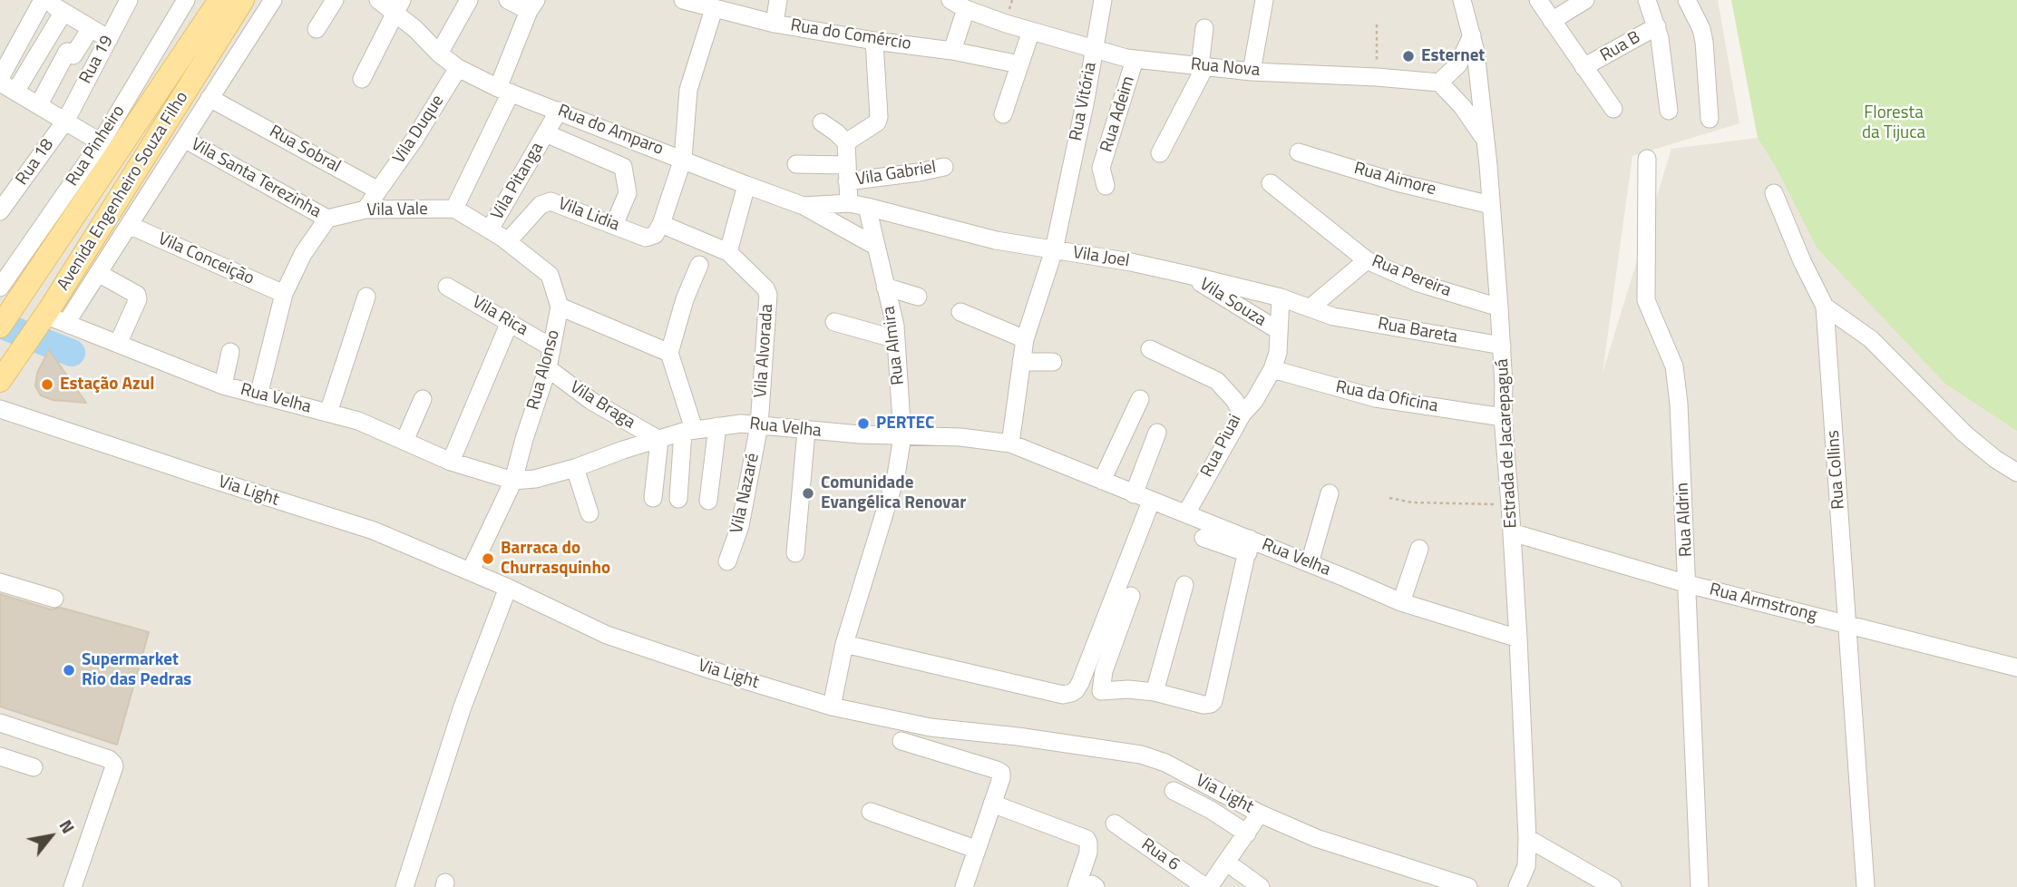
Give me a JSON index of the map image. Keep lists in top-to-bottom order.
{
  "streets": {
    "main road": ["Avenida Engenheiro Souza Filho"],
    "street": [
      "Rua do Comércio",
      "Rua B",
      "Rua 19",
      "Rua Nova",
      "Rua Vitória",
      "Rua Adeim",
      "Vila Duque",
      "Rua do Amparo",
      "Rua Pinheiro",
      "Rua Sobral",
      "Rua 18",
      "Vila Gabriel",
      "Vila Santa Terezinha",
      "Rua Aimore",
      "Vila Pitanga",
      "Vila Vale",
      "Vila Lidia",
      "Vila Joel",
      "Vila Conceição",
      "Rua Pereira",
      "Vila Souza",
      "Vila Rica",
      "Rua Bareta",
      "Rua Almira",
      "Vila Alvorada",
      "Rua Alonso",
      "Rua da Oficina",
      "Rua Velha",
      "Vila Braga",
      "Estrada de Jacarepaguá",
      "Rua Piuai",
      "Rua Collins",
      "Via Light",
      "Vila Nazaré",
      "Rua Aldrin",
      "Rua Armstrong",
      "Rua 6"
    ]
  },
  "crossings": [
    ["Rua 19", "Rua 18"],
    ["Rua Nova", "Rua Vitória"],
    ["Rua Nova", "Rua Adeim"],
    ["Rua Vitória", "Rua Adeim"],
    ["Rua Vitória", "Vila Joel"],
    ["Rua Vitória", "Rua Velha"],
    ["Vila Duque", "Rua do Amparo"],
    ["Vila Duque", "Rua Sobral"],
    ["Rua do Amparo", "Vila Pitanga"],
    ["Rua do Amparo", "Vila Joel"],
    ["Rua do Amparo", "Rua Almira"],
    ["Vila Santa Terezinha", "Vila Vale"],
    ["Rua Aimore", "Estrada de Jacarepaguá"],
    ["Vila Pitanga", "Rua Alonso"],
    ["Avenida Engenheiro Souza Filho", "Rua Velha"],
    ["Vila Vale", "Rua Alonso"],
    ["Vila Lidia", "Vila Alvorada"],
    ["Vila Lidia", "Rua Alonso"],
    ["Vila Joel", "Vila Souza"],
    ["Vila Joel", "Rua Bareta"],
    ["Vila Joel", "Rua Almira"],
    ["Rua Pereira", "Estrada de Jacarepaguá"],
    ["Vila Rica", "Rua Alonso"],
    ["Rua Bareta", "Estrada de Jacarepaguá"],
    ["Rua Almira", "Rua Velha"],
    ["Rua Almira", "Via Light"],
    ["Vila Alvorada", "Rua Velha"],
    ["Vila Alvorada", "Vila Nazaré"],
    ["Rua Alonso", "Rua Velha"],
    ["Rua Alonso", "Vila Braga"],
    ["Rua Alonso", "Via Light"],
    ["Rua da Oficina", "Estrada de Jacarepaguá"],
    ["Rua Velha", "Vila Braga"],
    ["Rua Velha", "Estrada de Jacarepaguá"],
    ["Rua Velha", "Rua Piuai"],
    ["Rua Velha", "Vila Nazaré"],
    ["Estrada de Jacarepaguá", "Rua Armstrong"],
    ["Rua Collins", "Rua Armstrong"],
    ["Rua Aldrin", "Rua Armstrong"]
  ],
  "parks": ["Floresta da Tijuca"],
  "places": [
    "Esternet",
    "Estação Azul",
    "PERTEC",
    "Comunidade Evangélica Renovar",
    "Barraca do Churrasquinho",
    "Supermarket Rio das Pedras"
  ],
  "north": "top right"
}
